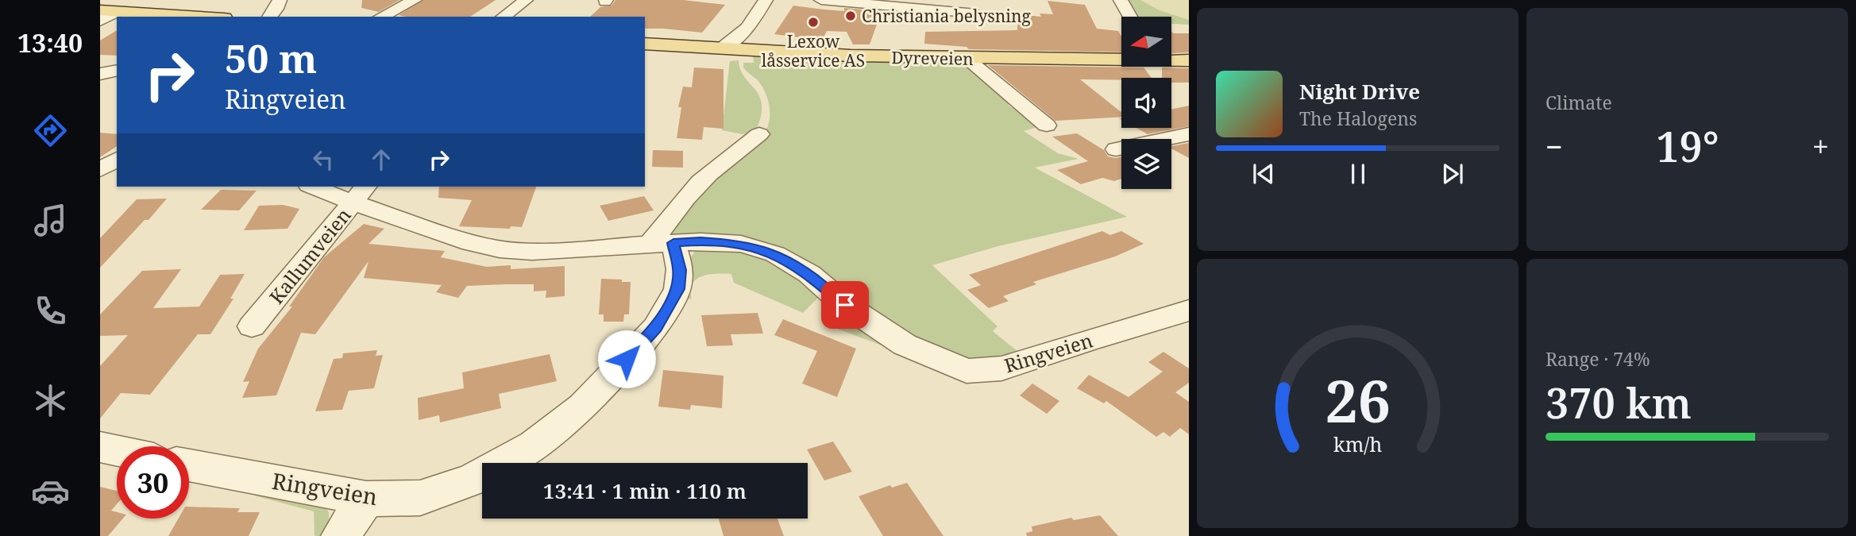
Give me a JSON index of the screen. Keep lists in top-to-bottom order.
{
  "streets": {
    "main road": ["Dyreveien"],
    "street": ["Kallumveien", "Ringveien"]
  },
  "crossings": [
    ["Kallumveien", "Ringveien"]
  ],
  "places": ["Christiania belysning", "Lexow låsservice AS"],
  "north": "left",
  "page": {
    "tabs": "13:40",
    "tile": [
      "Climate",
      ["Range · 74%", "370 km"]
    ],
    "turn": ["50 m", "Ringveien"],
    "song": ["Night Drive", "The Halogens"],
    "heat": ["−", "19°", "+"],
    "limit": "30",
    "trip": "13:41 · 1 min · 110 m",
    "gauge": ["26", "km/h"]
  }
}
